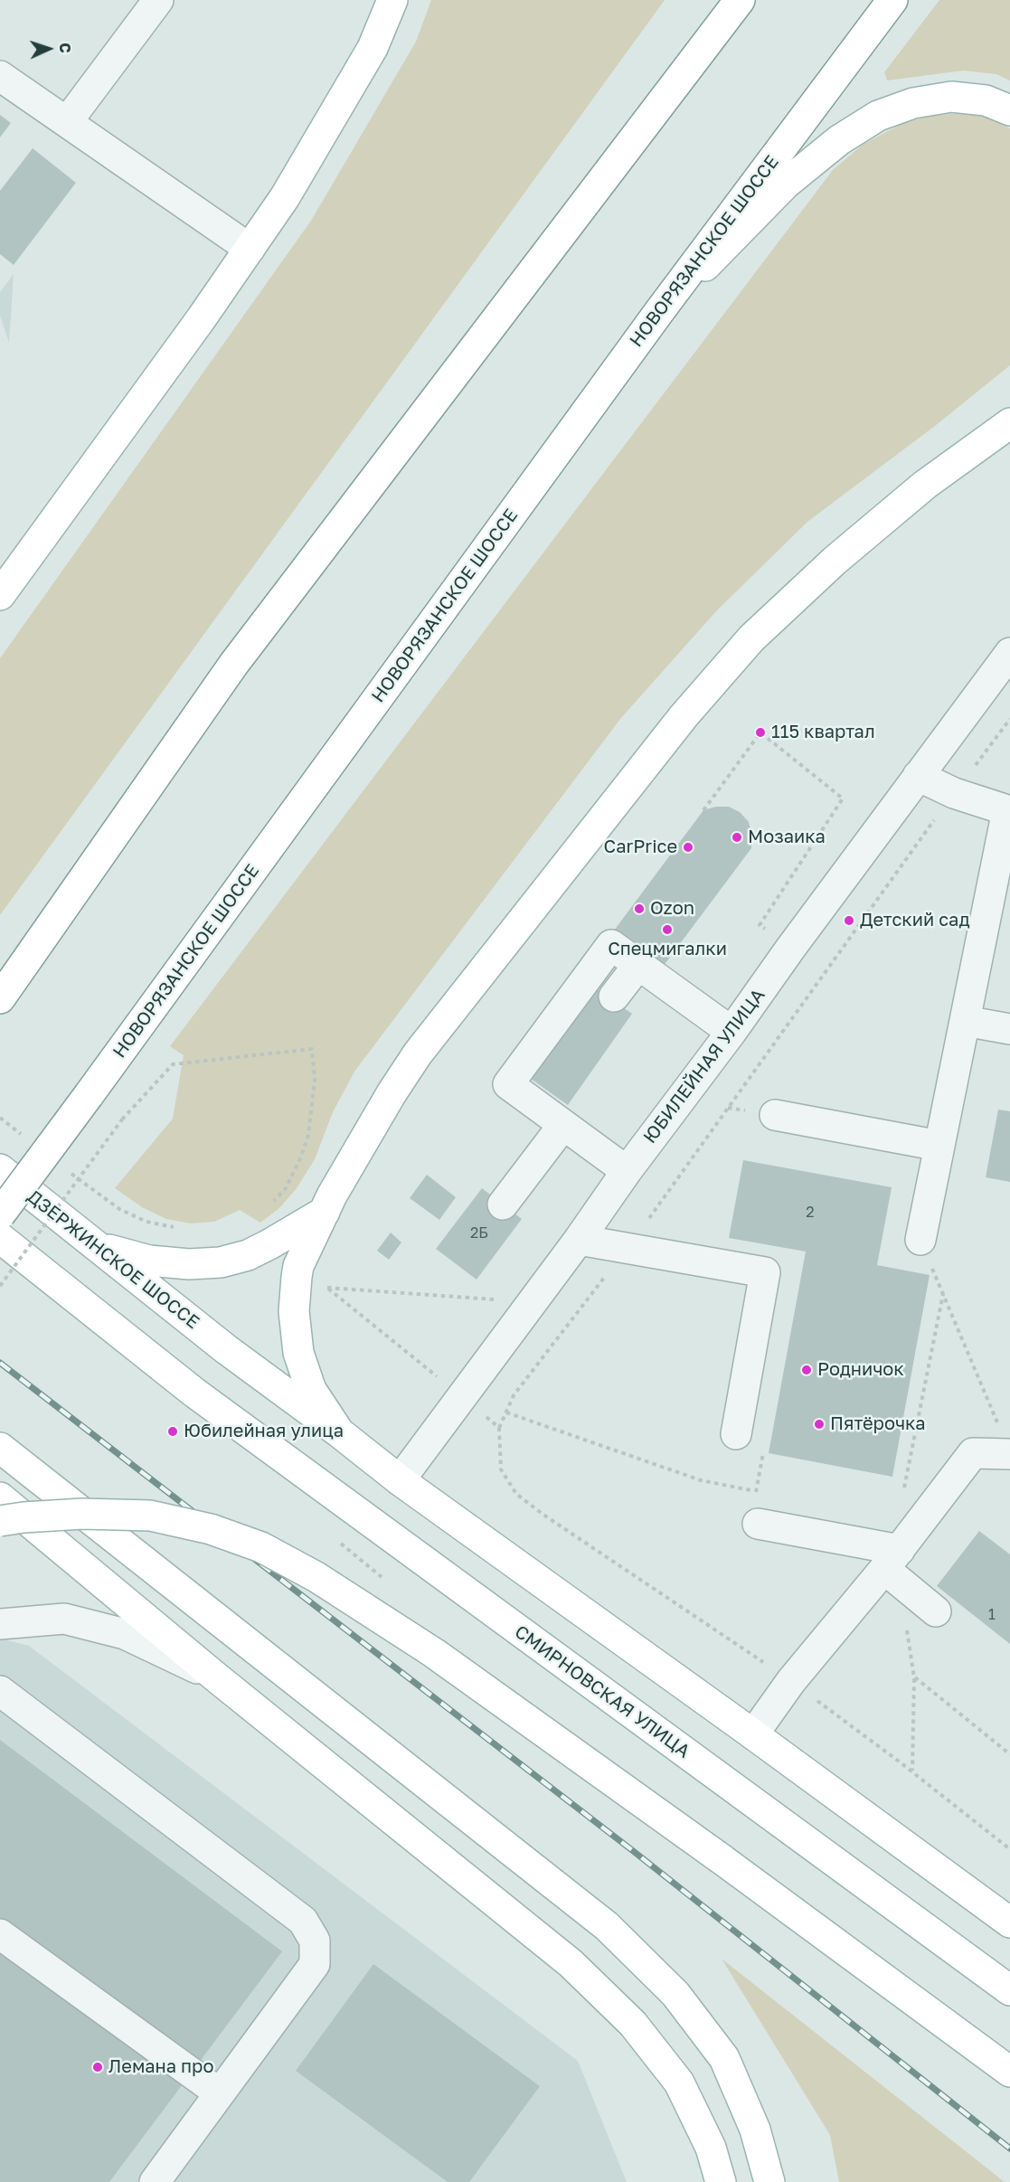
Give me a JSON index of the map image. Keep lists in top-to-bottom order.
{
  "streets": {
    "main road": ["НОВОРЯЗАНСКОЕ ШОССЕ", "ДЗЕРЖИНСКОЕ ШОССЕ", "СМИРНОВСКАЯ УЛИЦА"],
    "street": ["ЮБИЛЕЙНАЯ УЛИЦА"]
  },
  "places": [
    "115 квартал",
    "Мозаика",
    "CarPrice",
    "Ozon",
    "Детский сад",
    "Спецмигалки",
    "Родничок",
    "Пятёрочка",
    "Юбилейная улица",
    "Лемана про"
  ],
  "house_numbers": ["2", "2Б", "1"],
  "north": "right"
}
